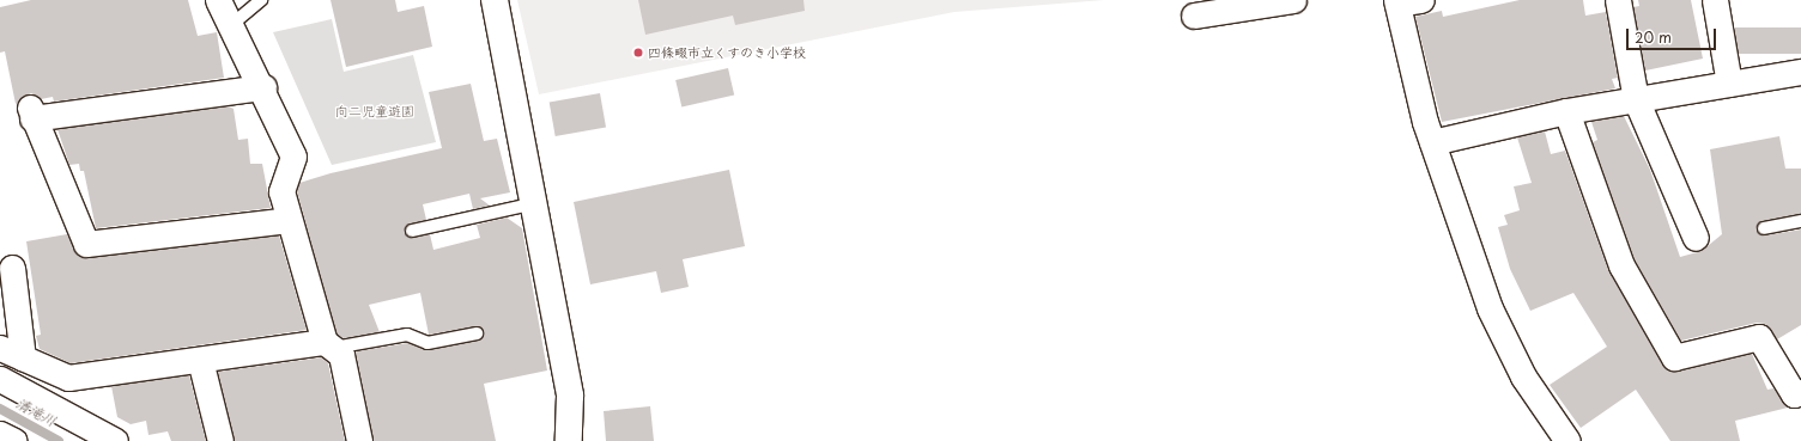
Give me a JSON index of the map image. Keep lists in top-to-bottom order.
{
  "water": ["清滝川"],
  "parks": ["向二児童遊園"],
  "places": ["四條畷市立くすのき小学校"],
  "scale_bar": "20 m"
}
